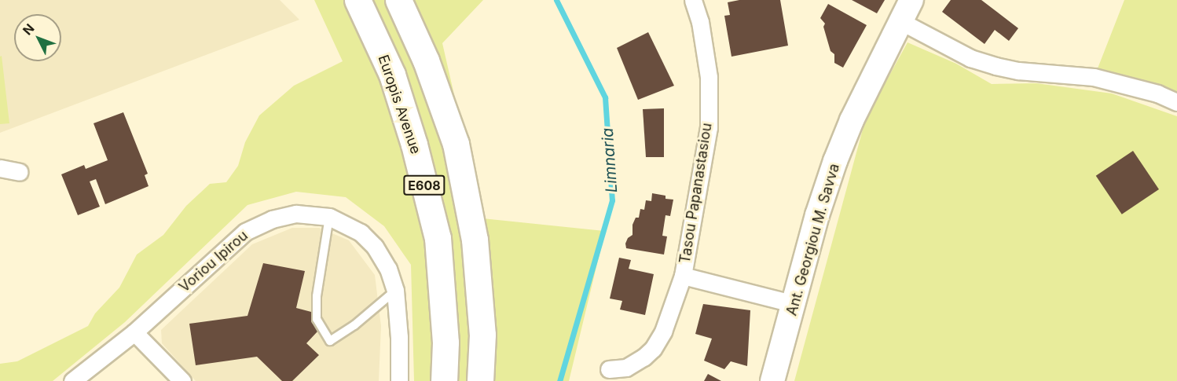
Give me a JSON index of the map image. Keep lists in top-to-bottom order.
{
  "streets": {
    "highway": ["Europis Avenue", "E608"],
    "main road": ["Ant. Georgiou M. Savva"],
    "street": ["Tasou Papanastasiou", "Voriou Ipirou"]
  },
  "crossings": [
    ["Tasou Papanastasiou", "Ant. Georgiou M. Savva"]
  ],
  "water": ["Limnaria"],
  "north": "top left"
}
